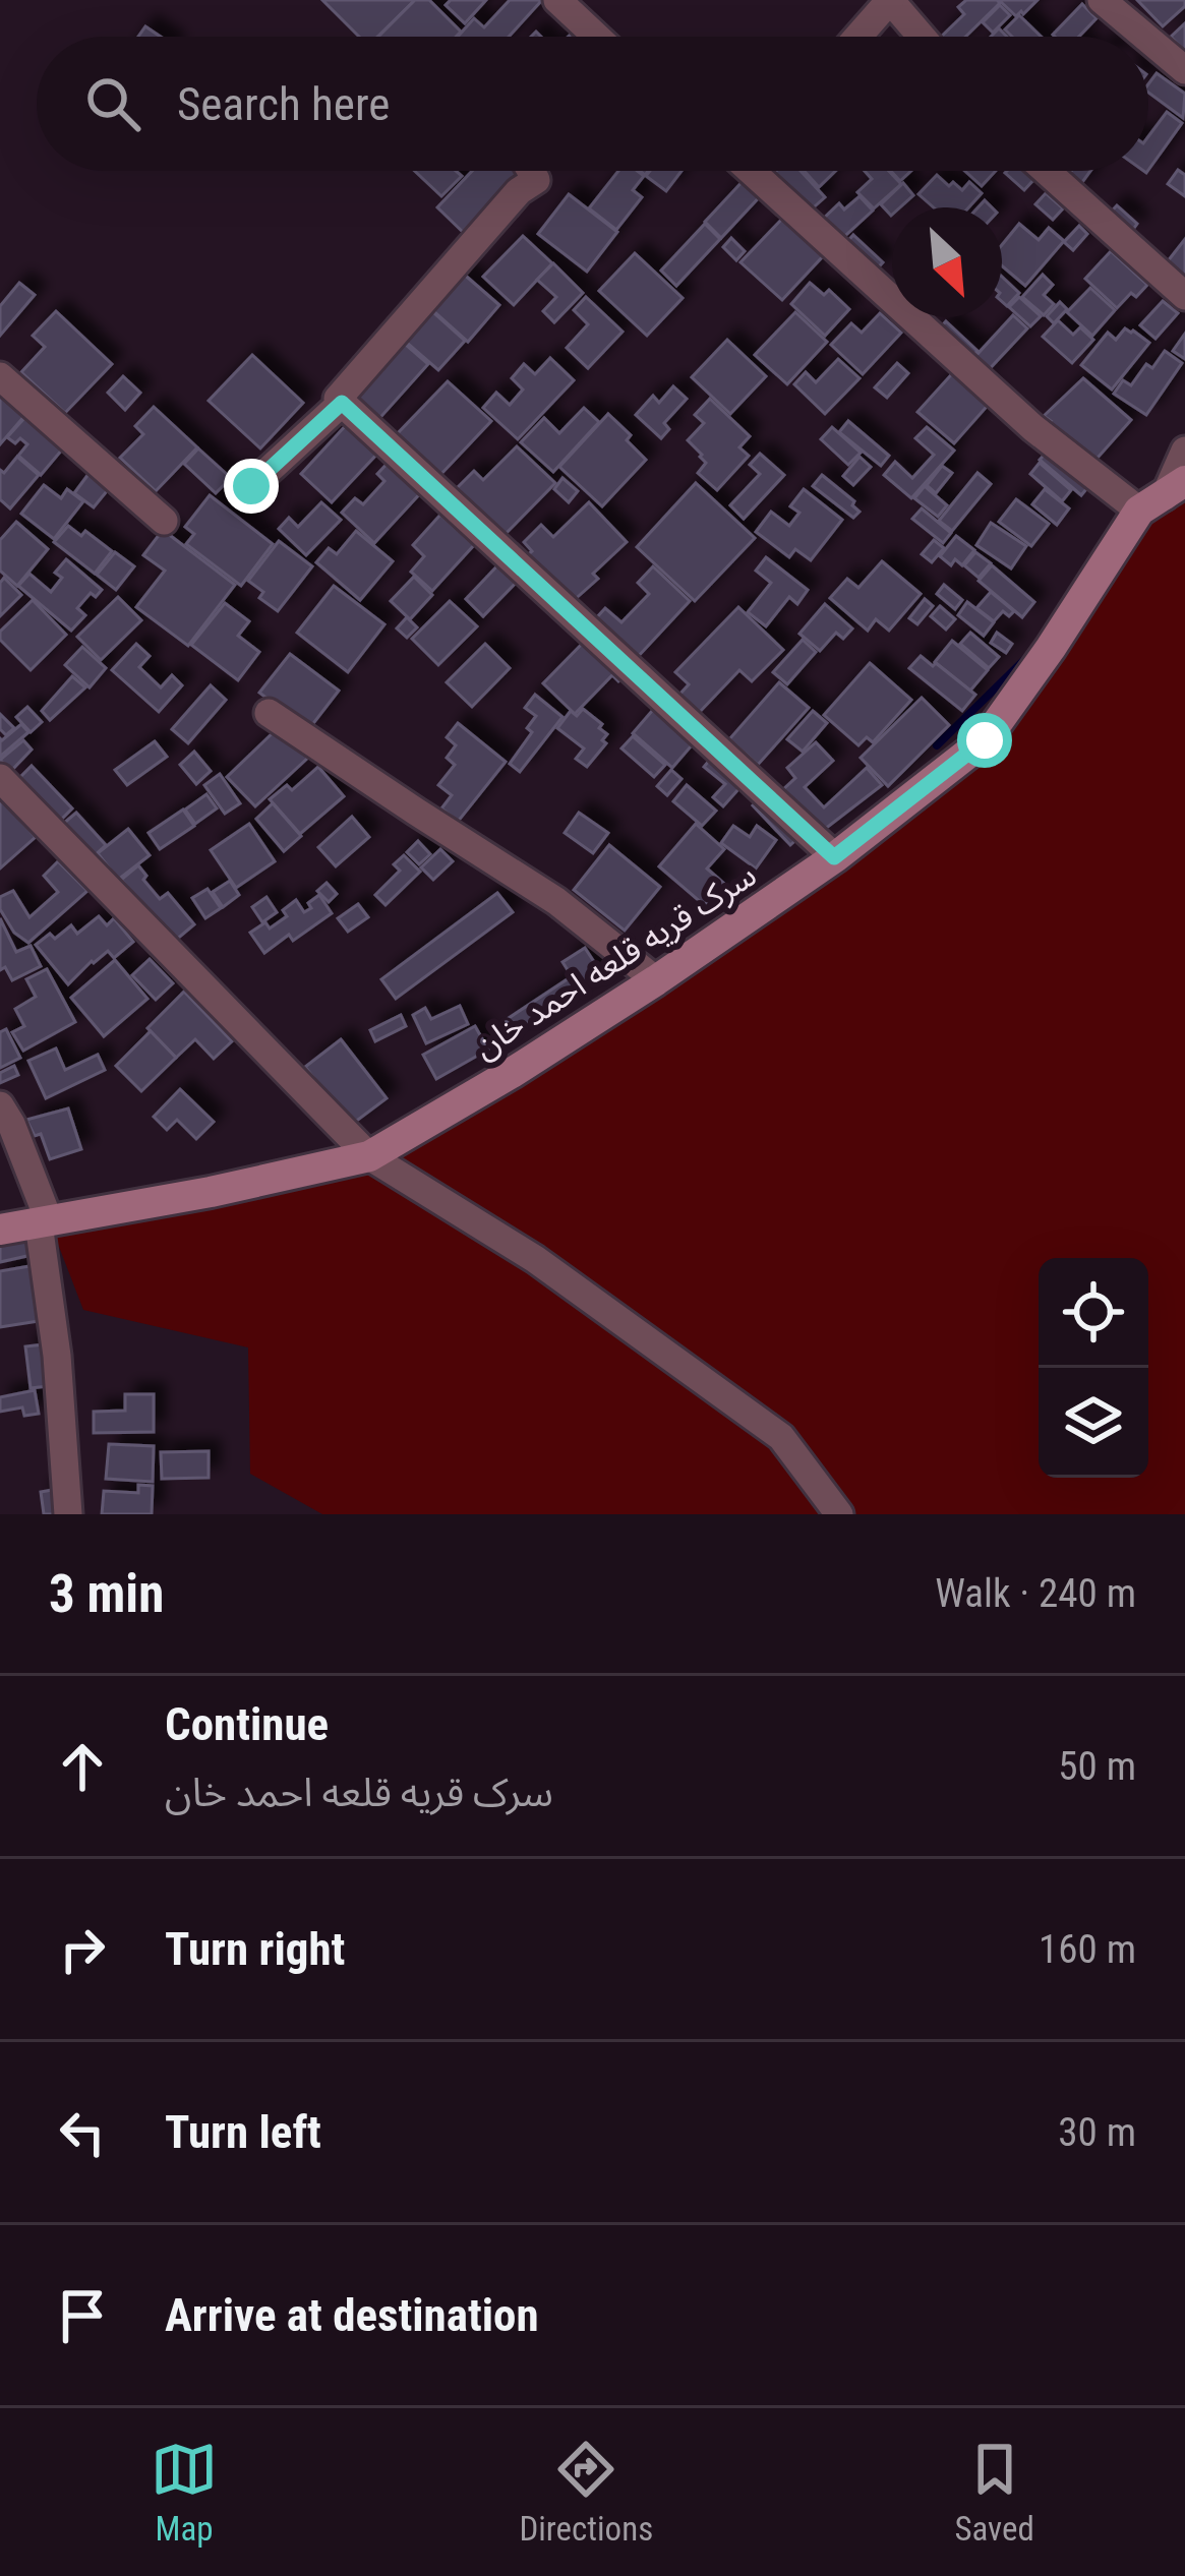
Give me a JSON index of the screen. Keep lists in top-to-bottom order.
{
  "streets": {
    "street": ["سرک قریه قلعه احمد خان"]
  },
  "north": "bottom right",
  "page": {
    "search": "Search here",
    "heading": ["3 min", "Walk · 240 m"],
    "list": [
      ["Continue", "سرک قریه قلعه احمد خان", "50 m"],
      ["Turn right", "160 m"],
      ["Turn left", "30 m"],
      "Arrive at destination"
    ],
    "nav": ["Map", "Directions", "Saved"]
  }
}
